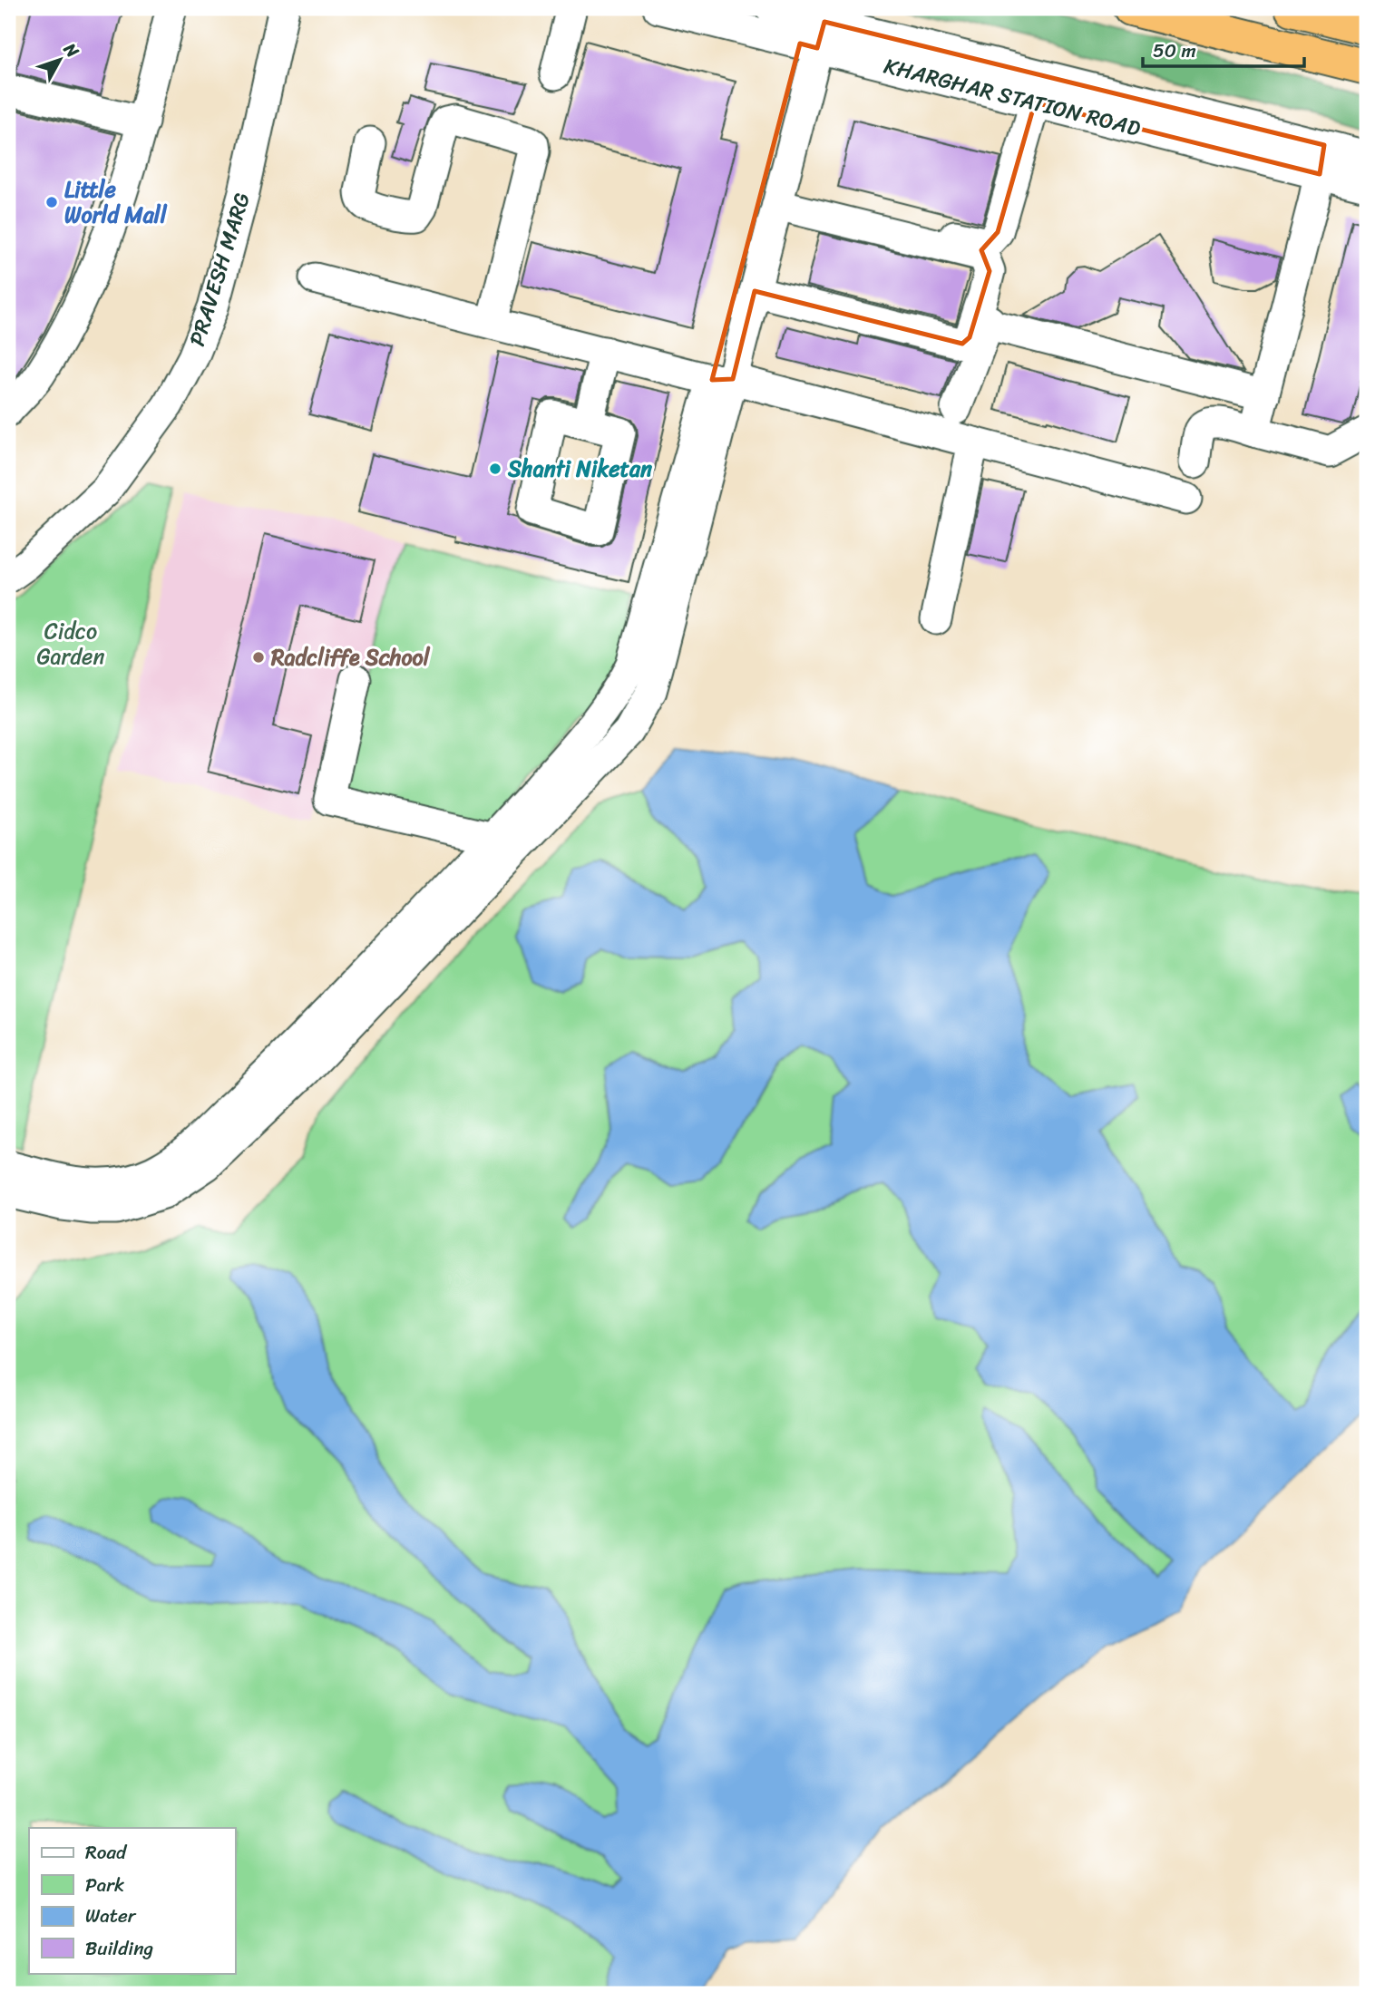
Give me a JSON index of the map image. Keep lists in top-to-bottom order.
{
  "streets": {
    "street": ["KHARGHAR STATION ROAD", "PRAVESH MARG"]
  },
  "parks": ["Cidco Garden"],
  "places": ["Little World Mall", "Shanti Niketan", "Radcliffe School"],
  "legend": [
    "Road",
    "Park",
    "Water",
    "Building"
  ],
  "scale_bar": "50 m",
  "north": "top right"
}
